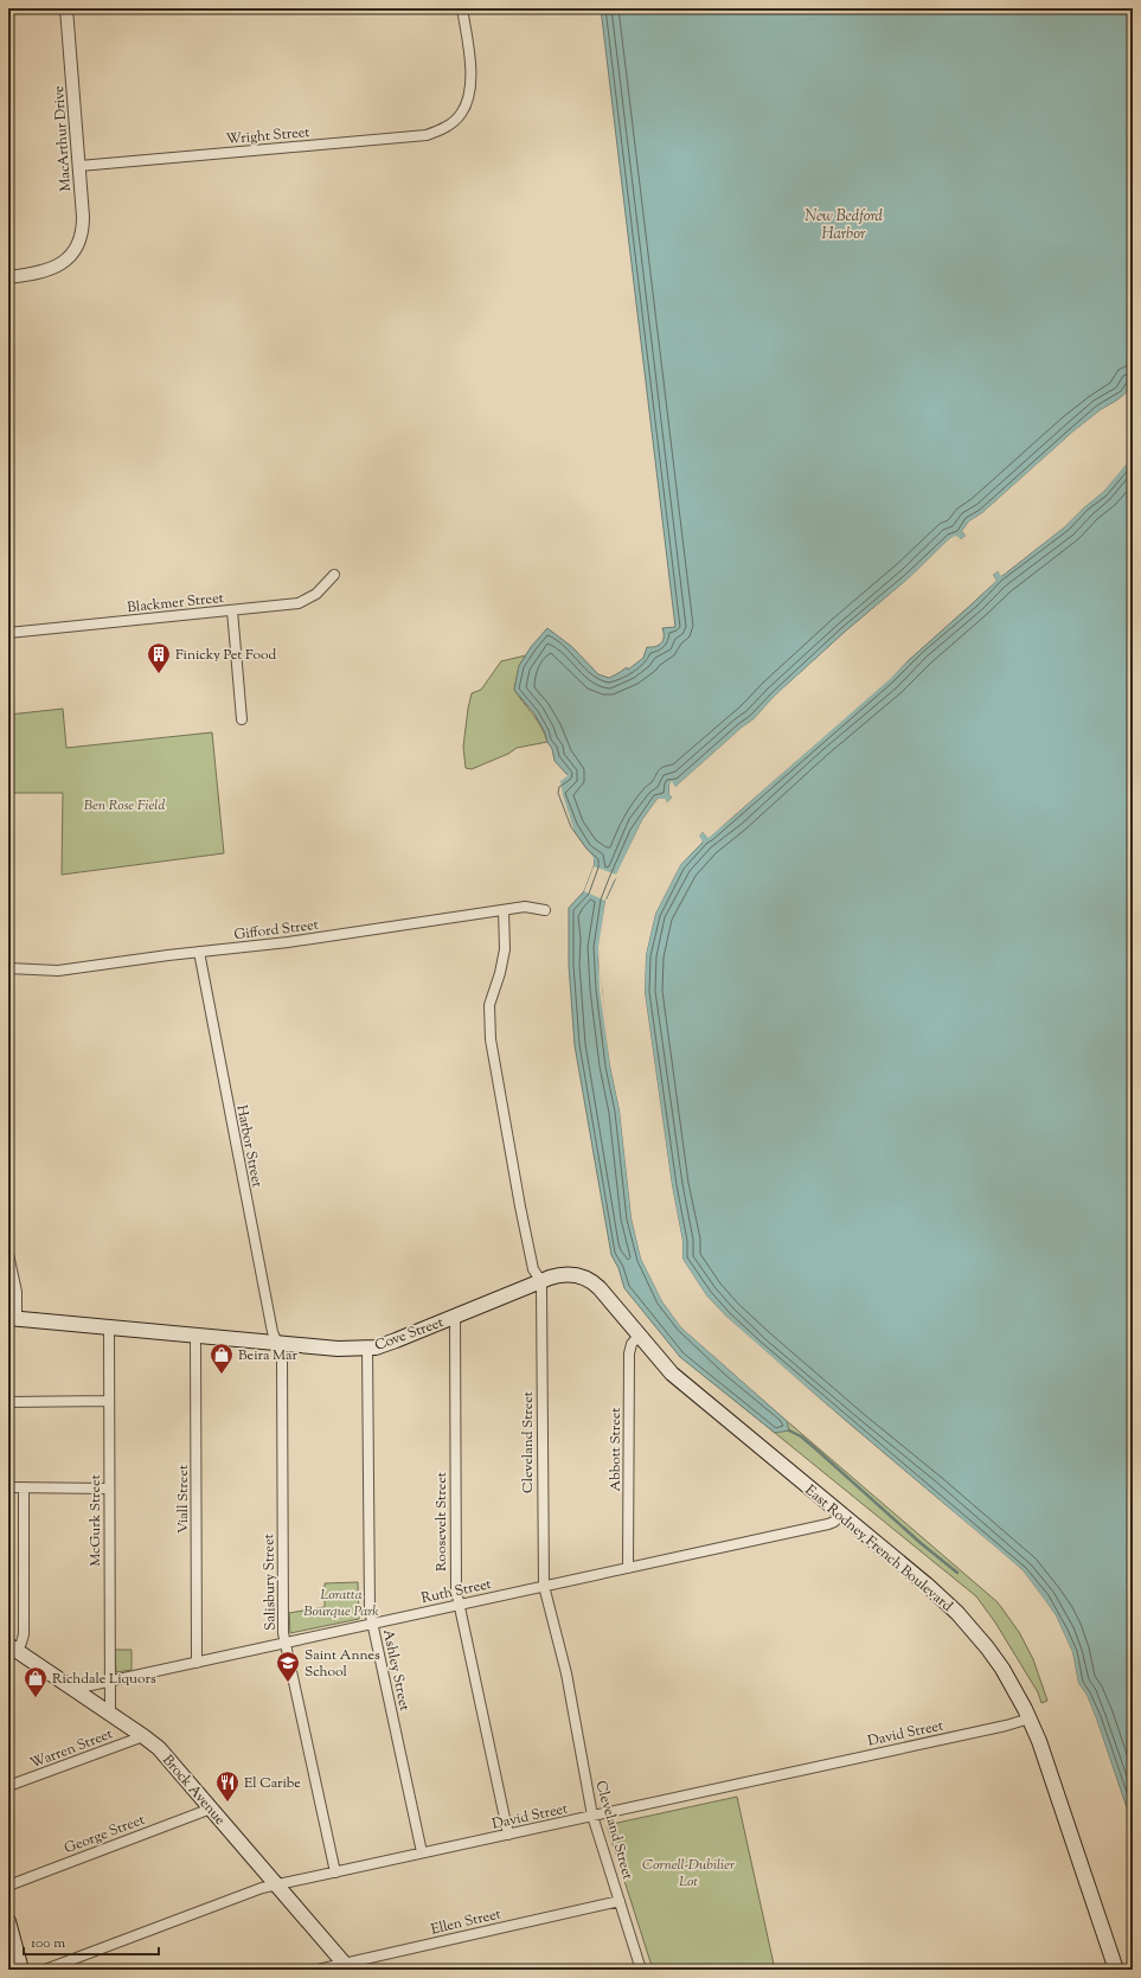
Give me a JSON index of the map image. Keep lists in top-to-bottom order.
{
  "streets": {
    "main road": ["Cove Street", "East Rodney French Boulevard", "Brock Avenue"],
    "street": [
      "Wright Street",
      "MacArthur Drive",
      "Blackmer Street",
      "Gifford Street",
      "Harbor Street",
      "Cleveland Street",
      "Abbott Street",
      "Viall Street",
      "McGurk Street",
      "Roosevelt Street",
      "Salisbury Street",
      "Ruth Street",
      "Ashley Street",
      "David Street",
      "Warren Street",
      "George Street",
      "Ellen Street"
    ]
  },
  "crossings": [
    ["Wright Street", "MacArthur Drive"],
    ["Gifford Street", "Harbor Street"],
    ["Gifford Street", "Cleveland Street"],
    ["Harbor Street", "Cove Street"],
    ["Harbor Street", "Salisbury Street"],
    ["Cove Street", "Cleveland Street"],
    ["Cove Street", "Viall Street"],
    ["Cove Street", "McGurk Street"],
    ["Cove Street", "Roosevelt Street"],
    ["Cove Street", "East Rodney French Boulevard"],
    ["Cove Street", "Salisbury Street"],
    ["Cove Street", "Ashley Street"],
    ["Cleveland Street", "Ruth Street"],
    ["Cleveland Street", "David Street"],
    ["Cleveland Street", "Ellen Street"],
    ["Abbott Street", "East Rodney French Boulevard"],
    ["Abbott Street", "Ruth Street"],
    ["Viall Street", "Ruth Street"],
    ["McGurk Street", "Ruth Street"],
    ["McGurk Street", "Brock Avenue"],
    ["Roosevelt Street", "Ruth Street"],
    ["Roosevelt Street", "David Street"],
    ["East Rodney French Boulevard", "Ruth Street"],
    ["East Rodney French Boulevard", "David Street"],
    ["Salisbury Street", "Ruth Street"],
    ["Salisbury Street", "David Street"],
    ["Ruth Street", "Ashley Street"],
    ["Ruth Street", "Brock Avenue"],
    ["Ashley Street", "David Street"],
    ["David Street", "Brock Avenue"],
    ["Warren Street", "Brock Avenue"],
    ["Brock Avenue", "George Street"],
    ["Brock Avenue", "Ellen Street"]
  ],
  "water": ["New Bedford Harbor"],
  "parks": ["Ben Rose Field", "Loratta Bourque Park", "Cornell-Dubilier Lot"],
  "places": {
    "building": ["Finicky Pet Food"],
    "shop": ["Beira Mar", "Richdale Liquors"],
    "school or university": ["Saint Annes School"],
    "restaurant": ["El Caribe"]
  },
  "scale_bar": "100 m"
}
